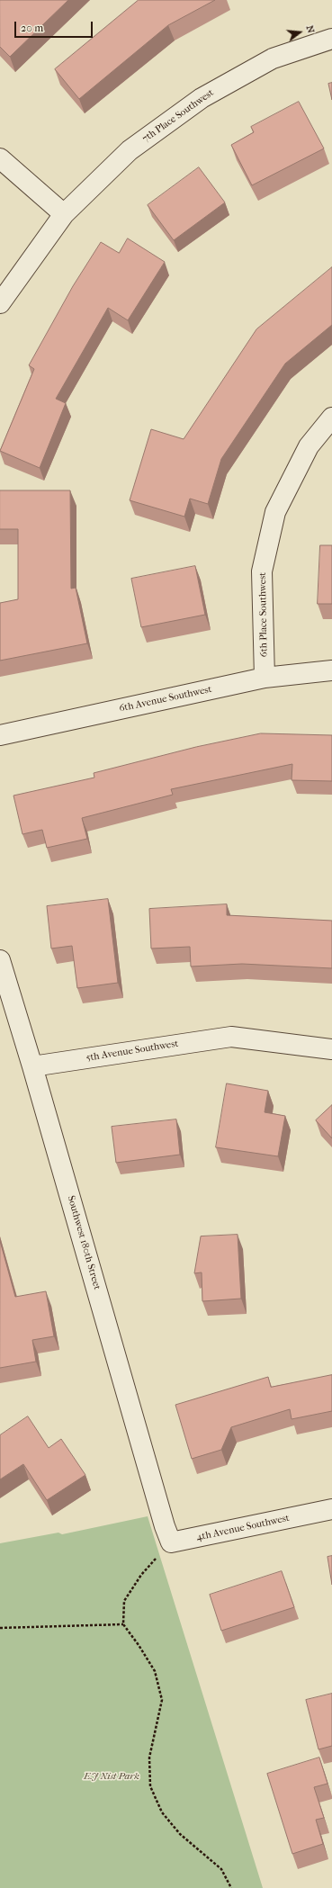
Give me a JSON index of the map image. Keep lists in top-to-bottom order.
{
  "streets": {
    "street": [
      "7th Place Southwest",
      "6th Place Southwest",
      "6th Avenue Southwest",
      "5th Avenue Southwest",
      "Southwest 180th Street",
      "4th Avenue Southwest"
    ]
  },
  "crossings": [
    ["6th Place Southwest", "6th Avenue Southwest"],
    ["5th Avenue Southwest", "Southwest 180th Street"],
    ["Southwest 180th Street", "4th Avenue Southwest"]
  ],
  "parks": ["E.J Nist Park"],
  "scale_bar": "20 m",
  "north": "right"
}
